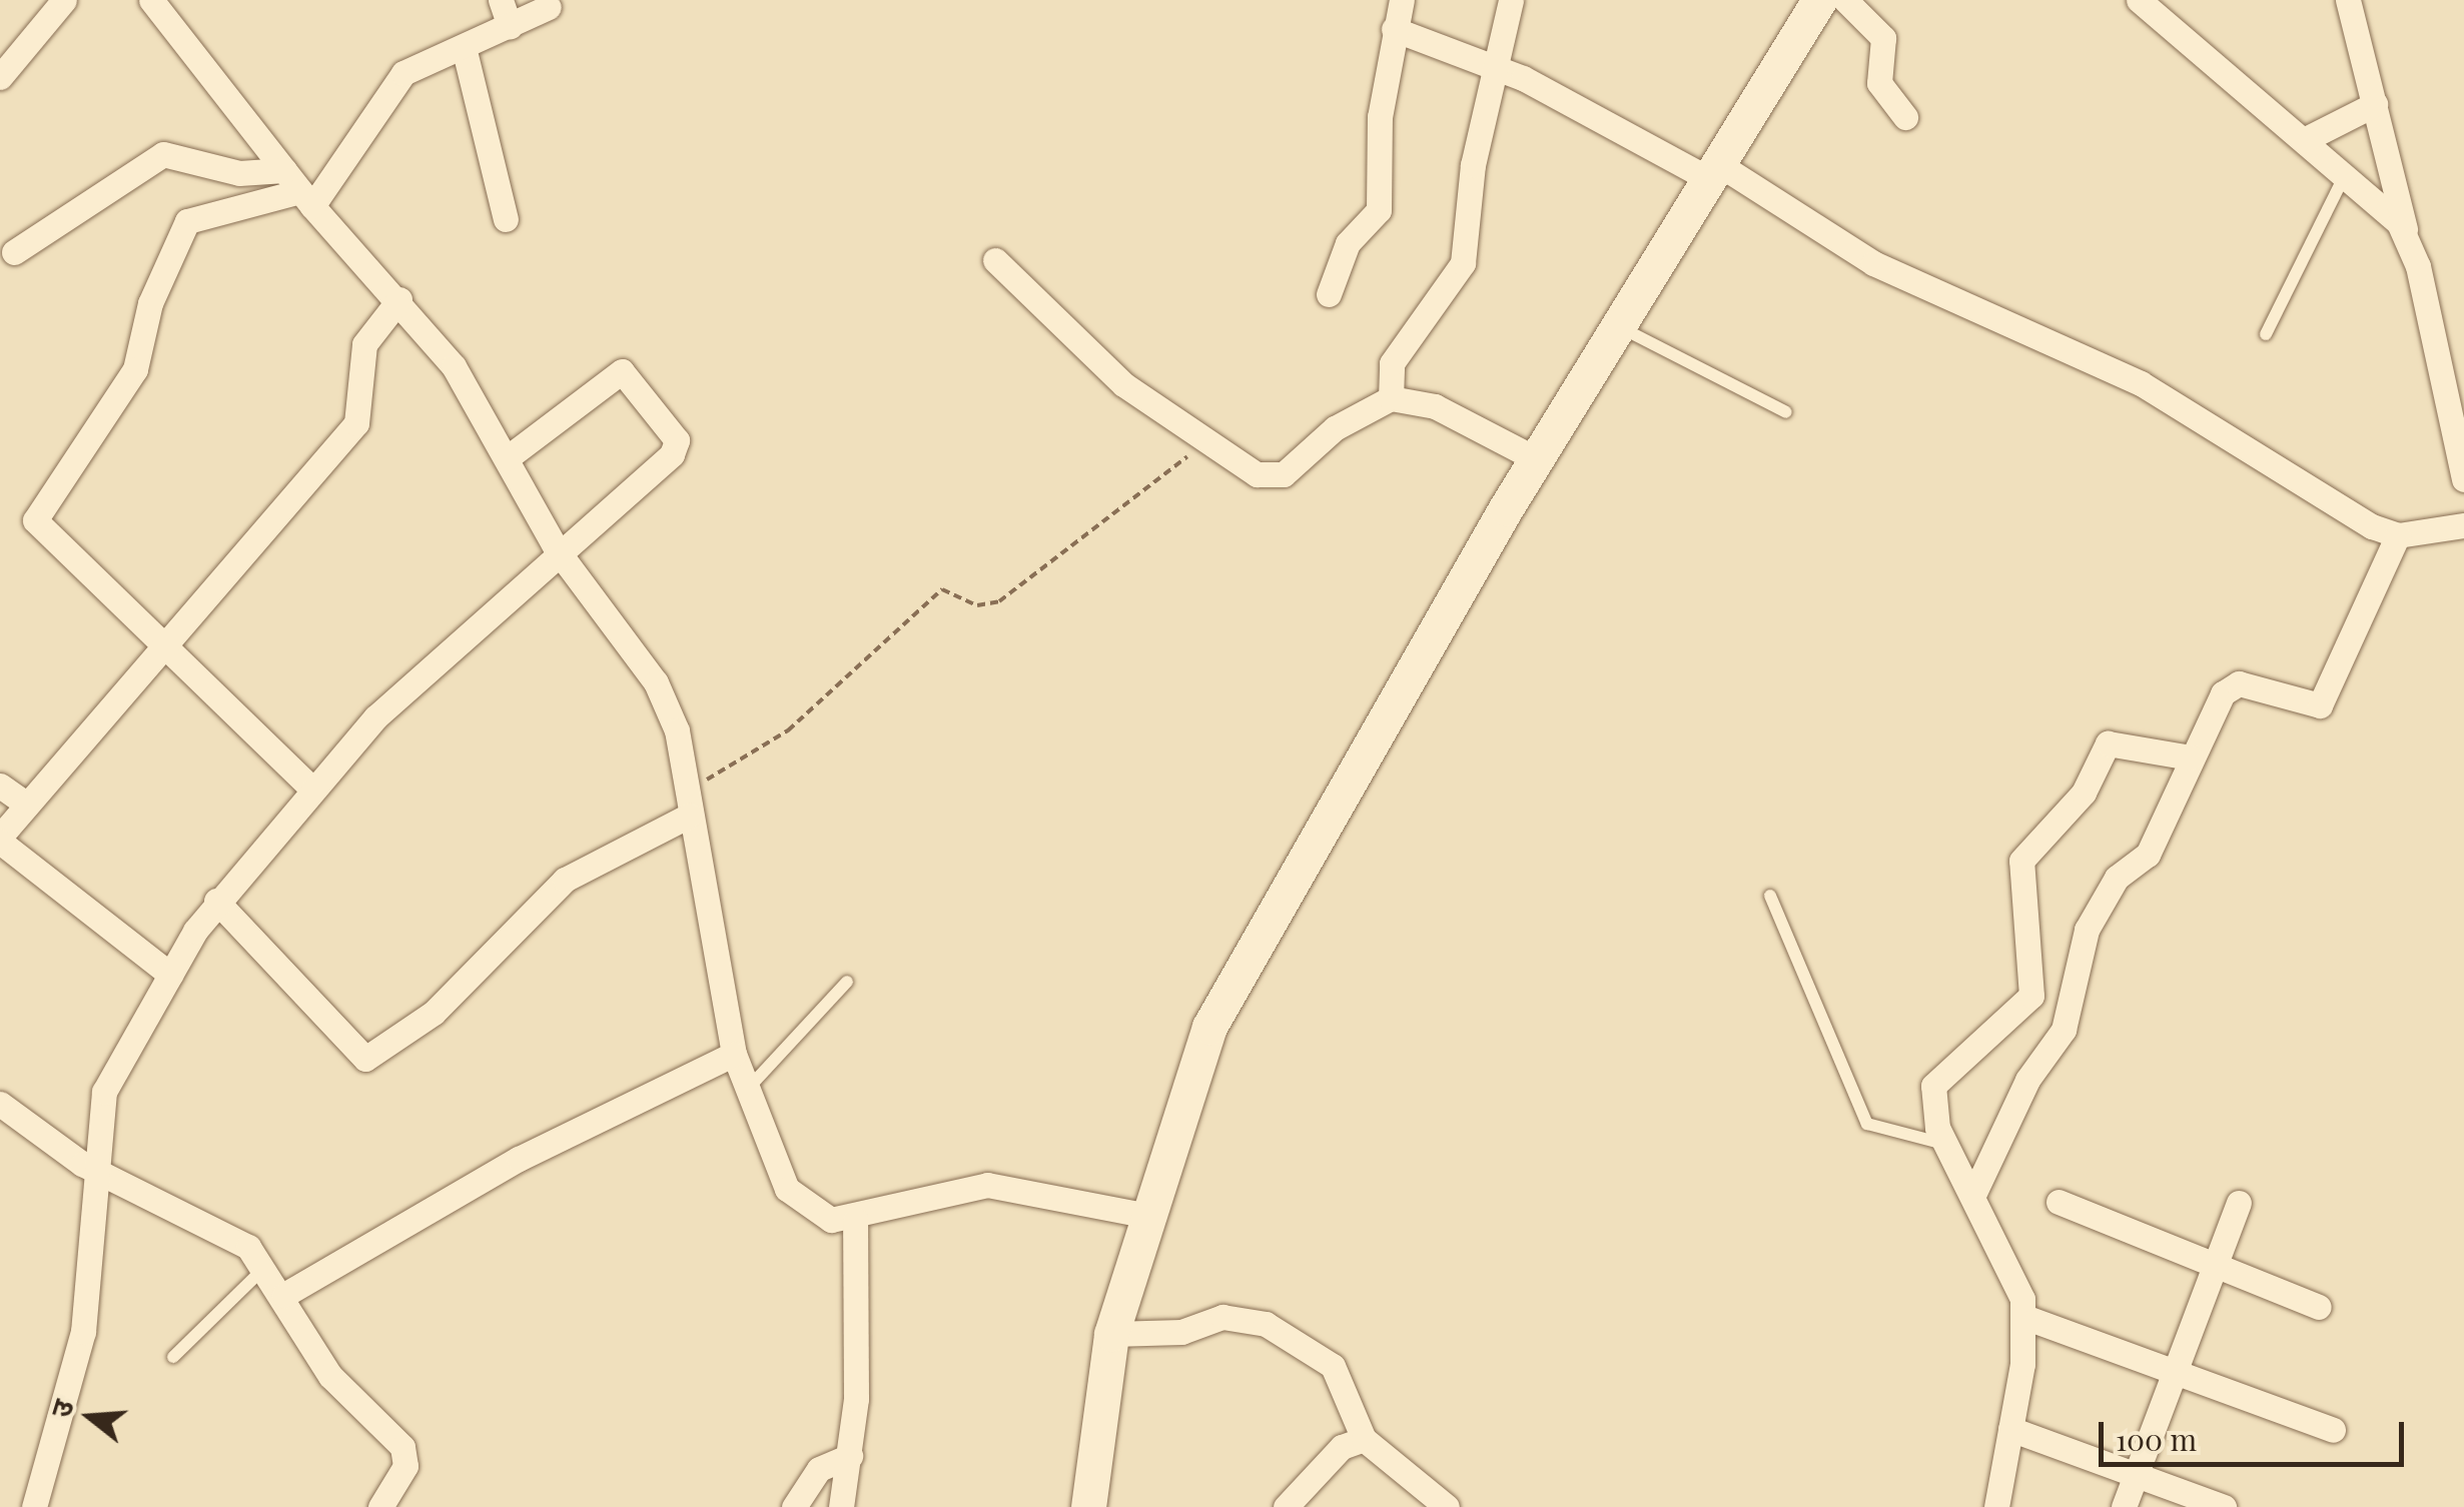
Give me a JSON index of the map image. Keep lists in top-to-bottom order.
{
  "scale_bar": "100 m",
  "north": "left"
}
